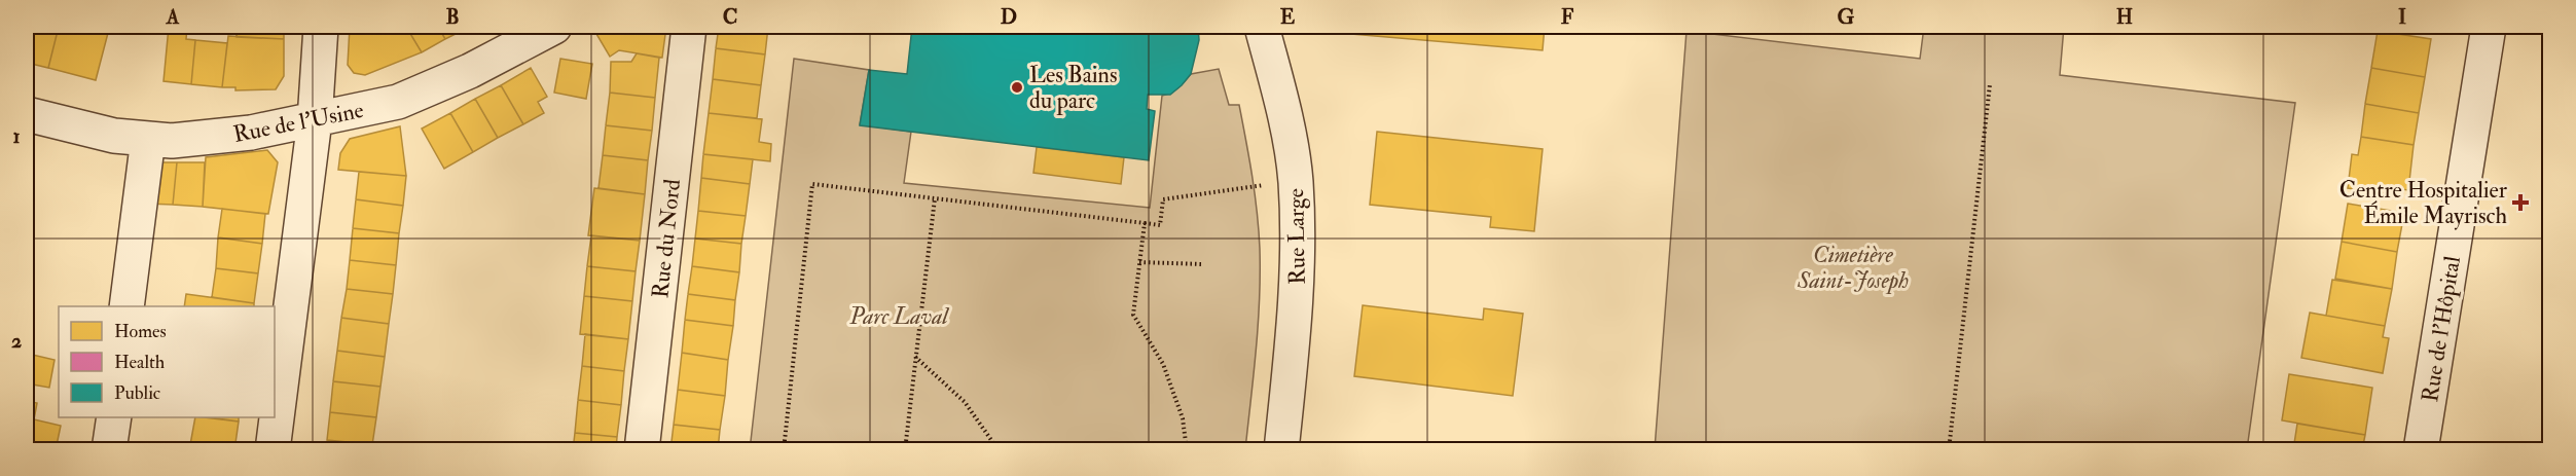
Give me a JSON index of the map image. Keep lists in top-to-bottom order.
{
  "streets": {
    "street": [
      "Rue de l'Usine",
      "Rue Large",
      "Rue du Nord",
      "Rue de l'Hôpital"
    ]
  },
  "parks": ["Cimetière Saint-Joseph", "Parc Laval"],
  "places": {
    "other": ["Les Bains du parc"],
    "health": ["Centre Hospitalier Émile Mayrisch"]
  },
  "legend": ["Homes", "Health", "Public"],
  "grid": {
    "columns": [
      "A",
      "B",
      "C",
      "D",
      "E",
      "F",
      "G",
      "H",
      "I"
    ],
    "rows": ["1", "2"]
  }
}
